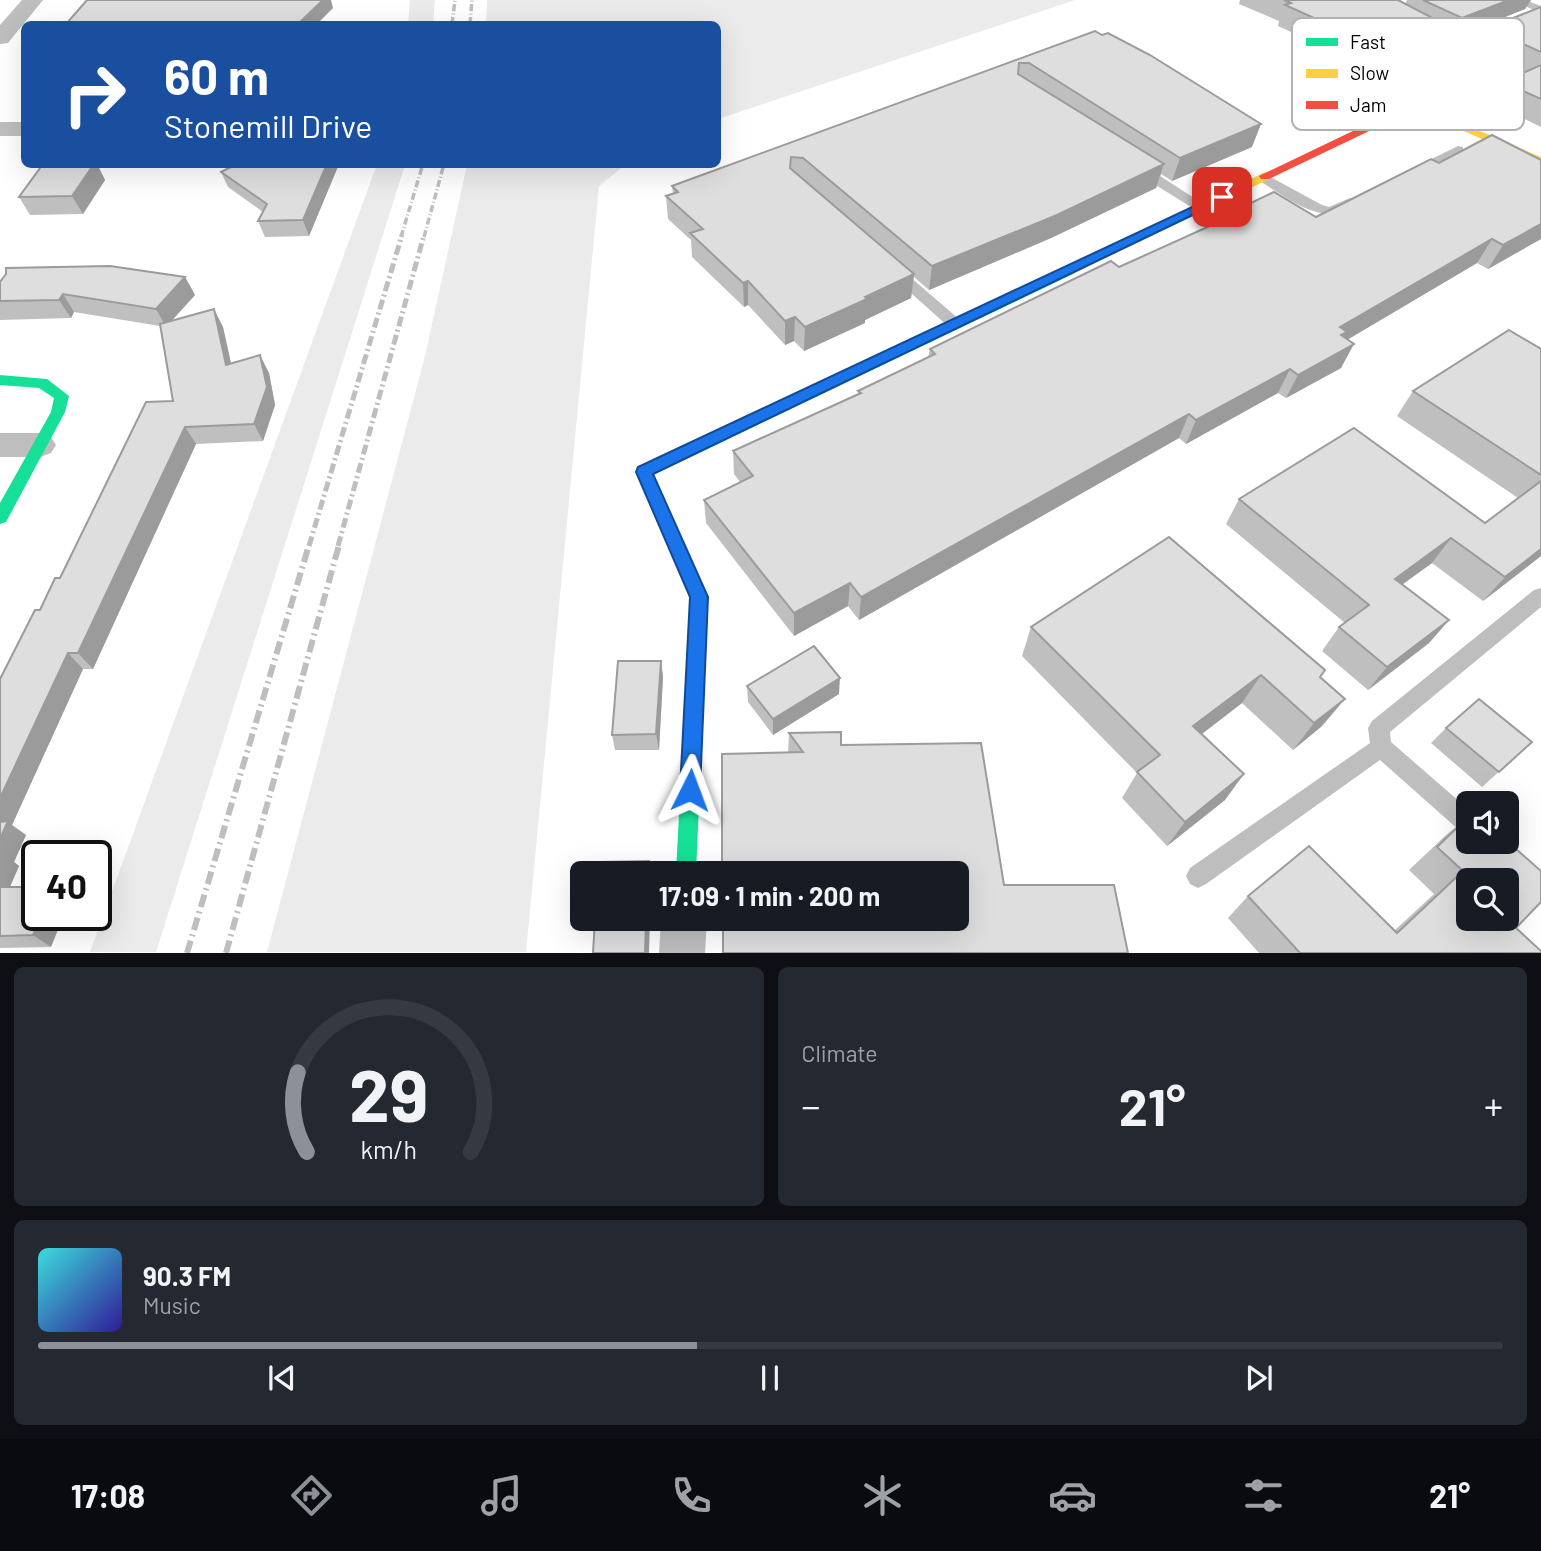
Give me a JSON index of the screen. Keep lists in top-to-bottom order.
{
  "legend": ["Fast", "Slow", "Jam"],
  "page": {
    "turn": ["60 m", "Stonemill Drive"],
    "limit": "40",
    "trip": "17:09 · 1 min · 200 m",
    "tile": "Climate",
    "heat": ["−", "21°", "+"],
    "song": ["90.3 FM", "Music"],
    "tabs": ["17:08", "21°"],
    "gauge": ["29", "km/h"]
  }
}
